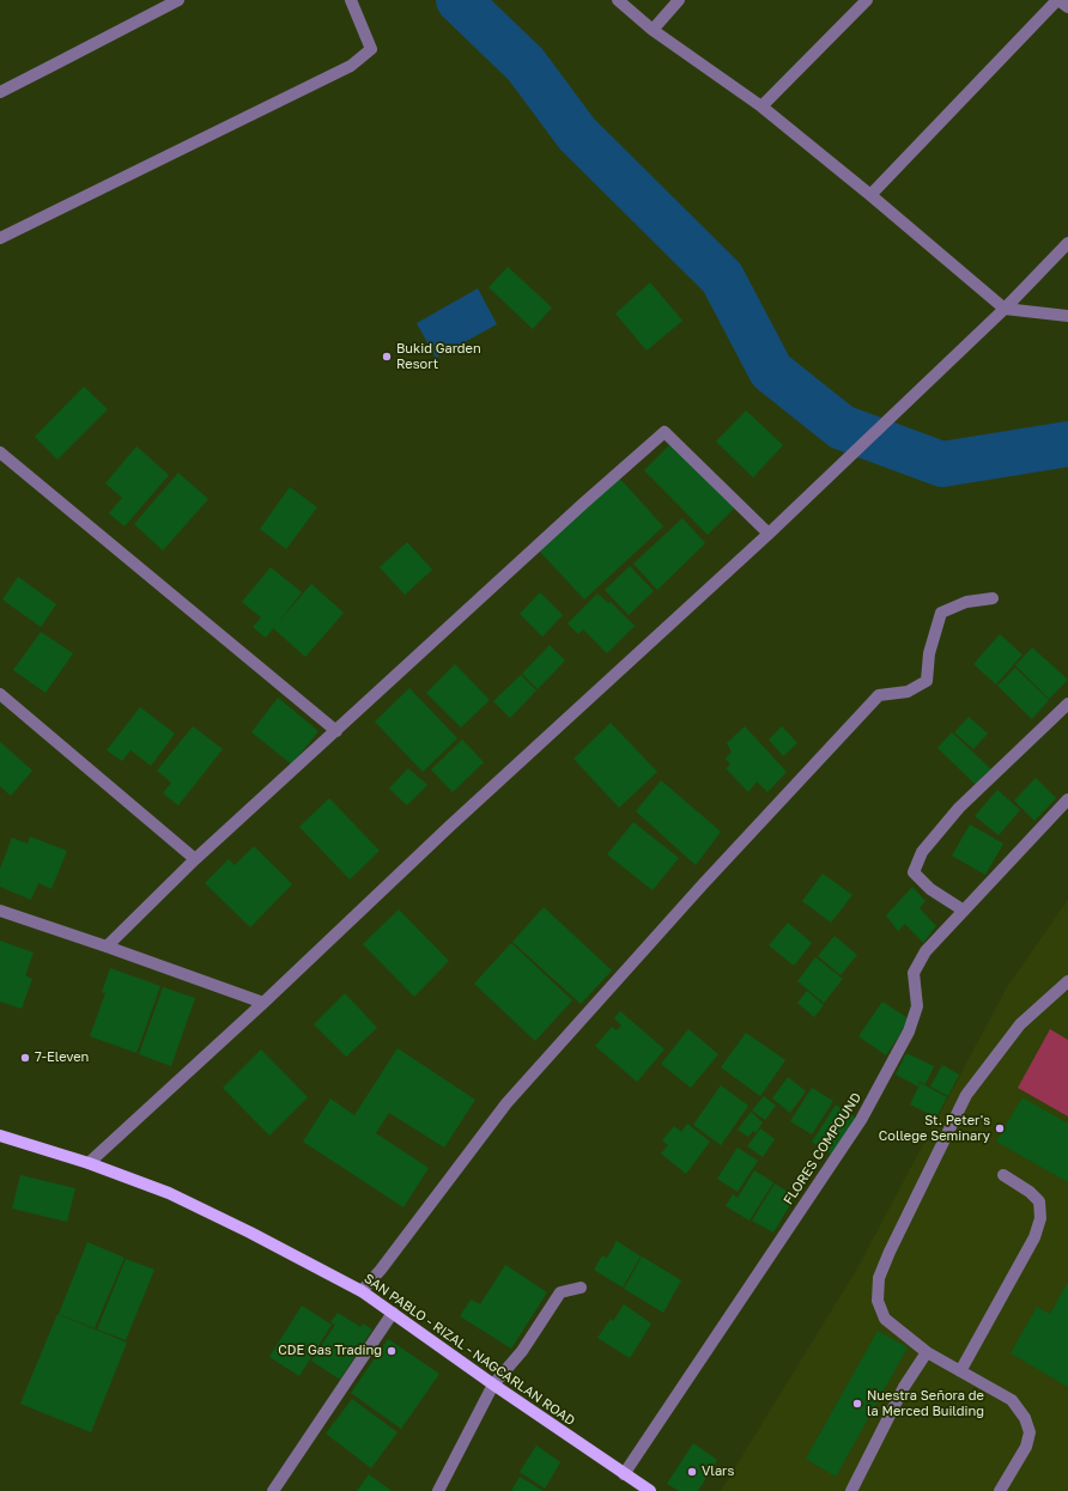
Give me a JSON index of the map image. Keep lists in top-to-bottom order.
{
  "streets": {
    "main road": ["SAN PABLO - RIZAL - NAGCARLAN ROAD"],
    "street": ["FLORES COMPOUND"]
  },
  "crossings": [
    ["FLORES COMPOUND", "SAN PABLO - RIZAL - NAGCARLAN ROAD"]
  ],
  "places": [
    "Bukid Garden Resort",
    "7-Eleven",
    "St. Peter's College Seminary",
    "CDE Gas Trading",
    "Nuestra Señora de la Merced Building",
    "Vlars"
  ]
}
